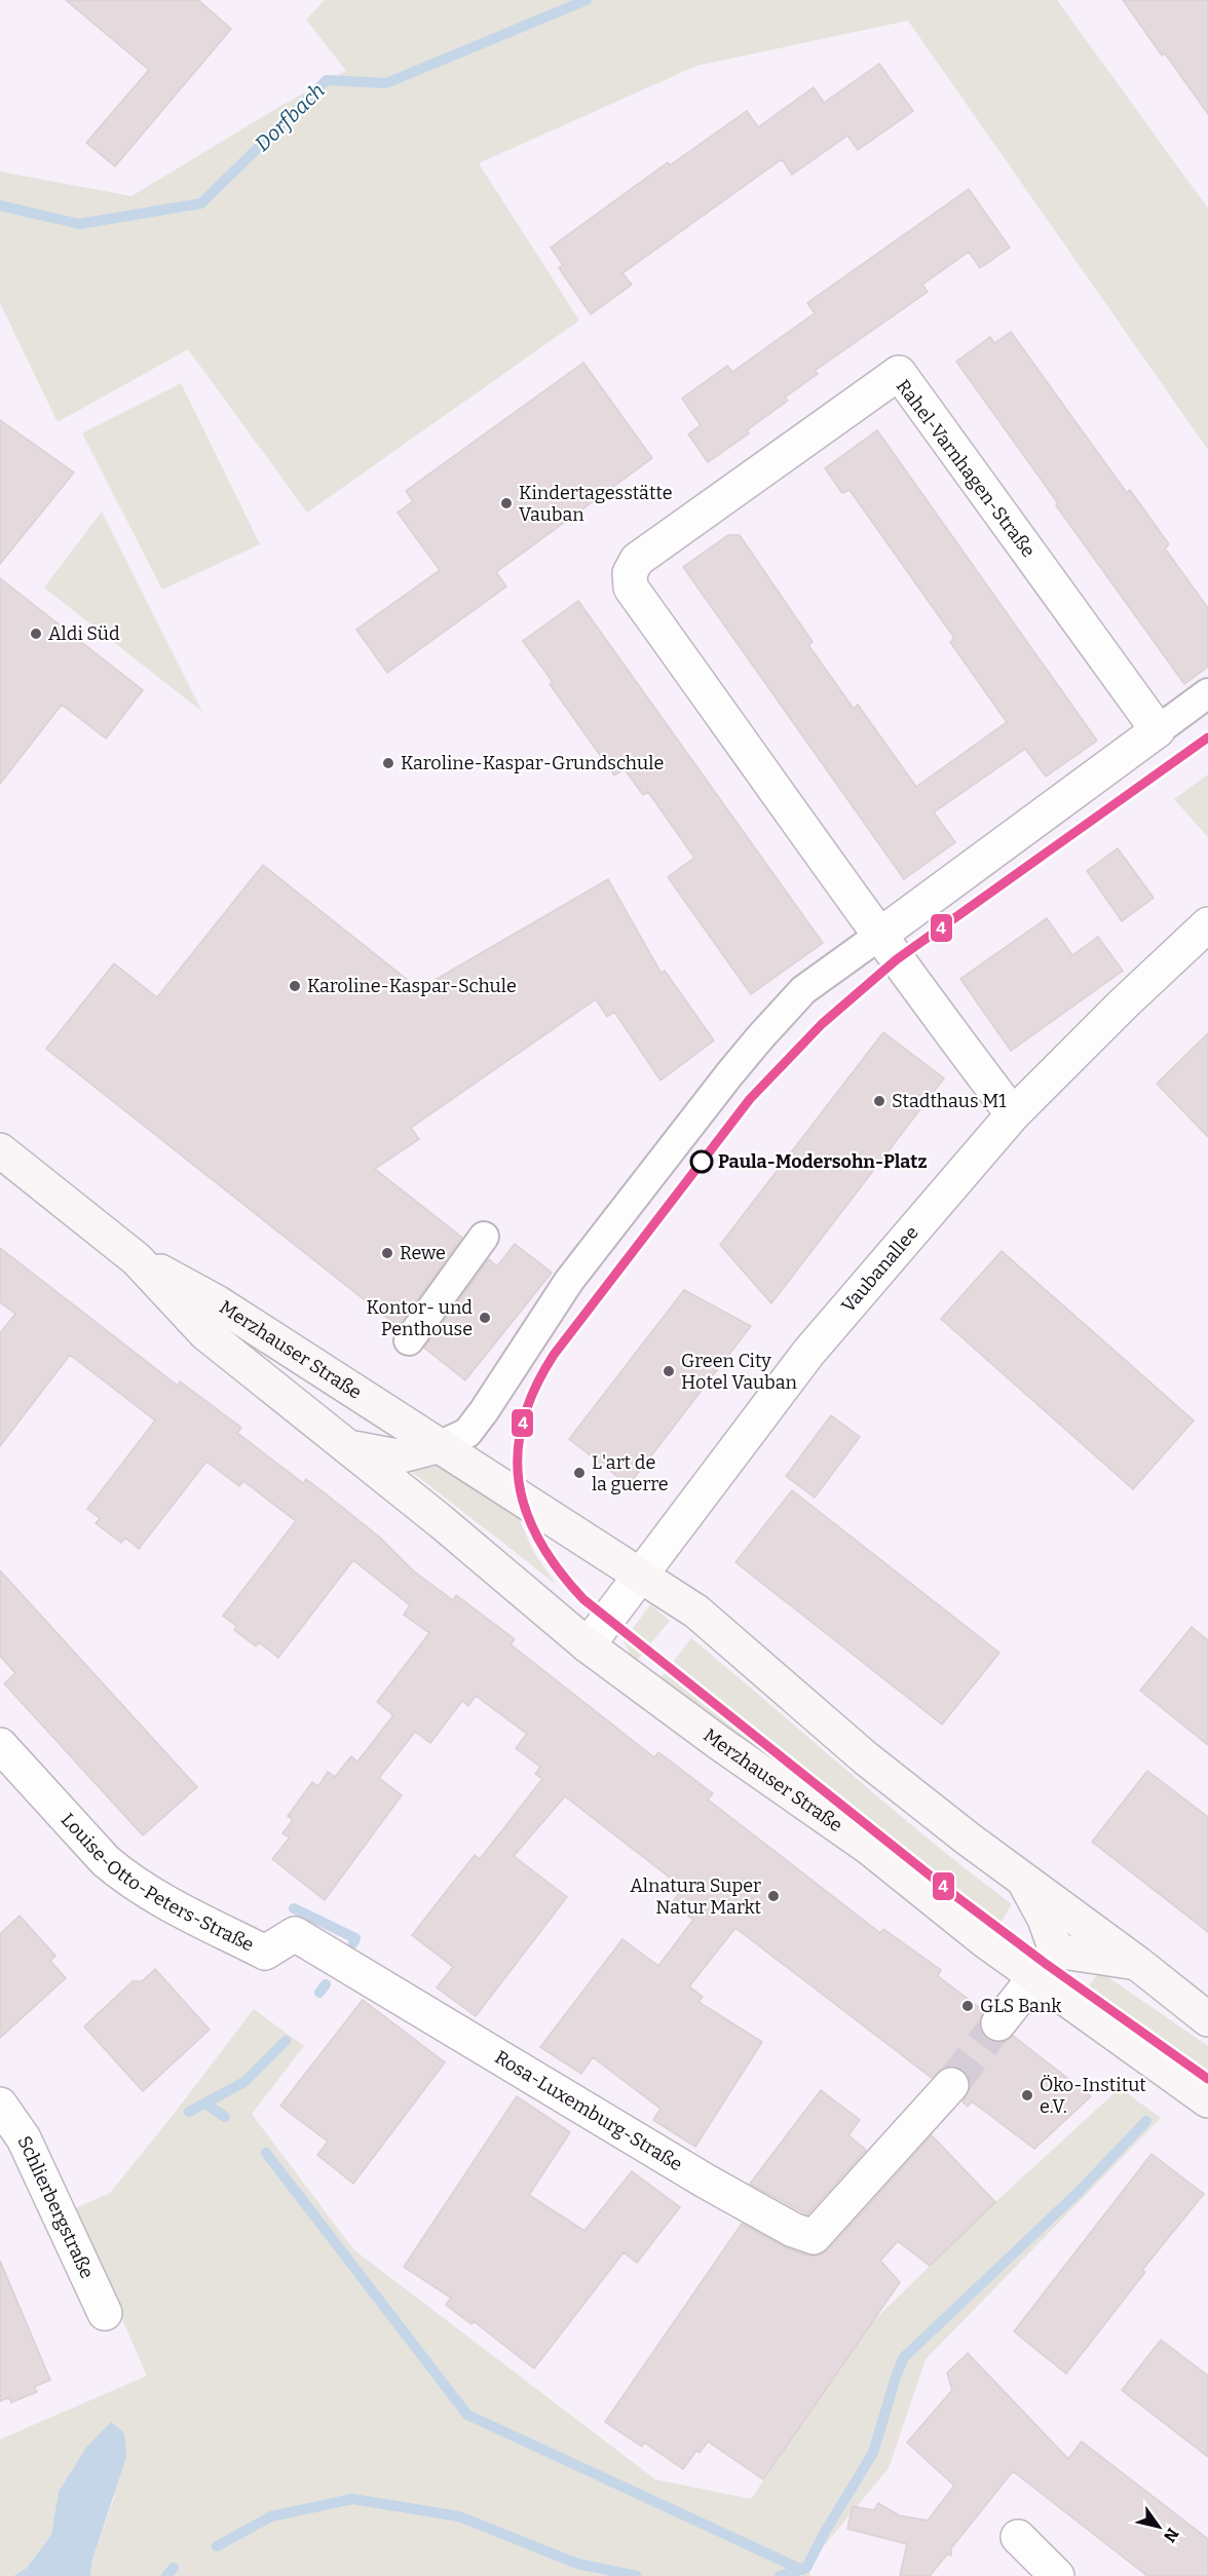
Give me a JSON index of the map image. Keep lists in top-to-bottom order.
{
  "streets": {
    "main road": ["Merzhauser Straße"],
    "street": [
      "Rahel-Varnhagen-Straße",
      "Vaubanallee",
      "Louise-Otto-Peters-Straße",
      "Rosa-Luxemburg-Straße",
      "Schlierbergstraße"
    ]
  },
  "crossings": [
    ["Rahel-Varnhagen-Straße", "Vaubanallee"],
    ["Vaubanallee", "Merzhauser Straße"],
    ["Louise-Otto-Peters-Straße", "Rosa-Luxemburg-Straße"]
  ],
  "water": ["Dorfbach"],
  "places": [
    "Kindertagesstätte Vauban",
    "Aldi Süd",
    "Karoline-Kaspar-Grundschule",
    "Karoline-Kaspar-Schule",
    "Stadthaus M1",
    "Paula-Modersohn-Platz",
    "Rewe",
    "Kontor- und Penthouse",
    "Green City Hotel Vauban",
    "L'art de la guerre",
    "Alnatura Super Natur Markt",
    "GLS Bank",
    "Öko-Institut e.V."
  ],
  "lines": ["transit line 4"],
  "north": "bottom right"
}
